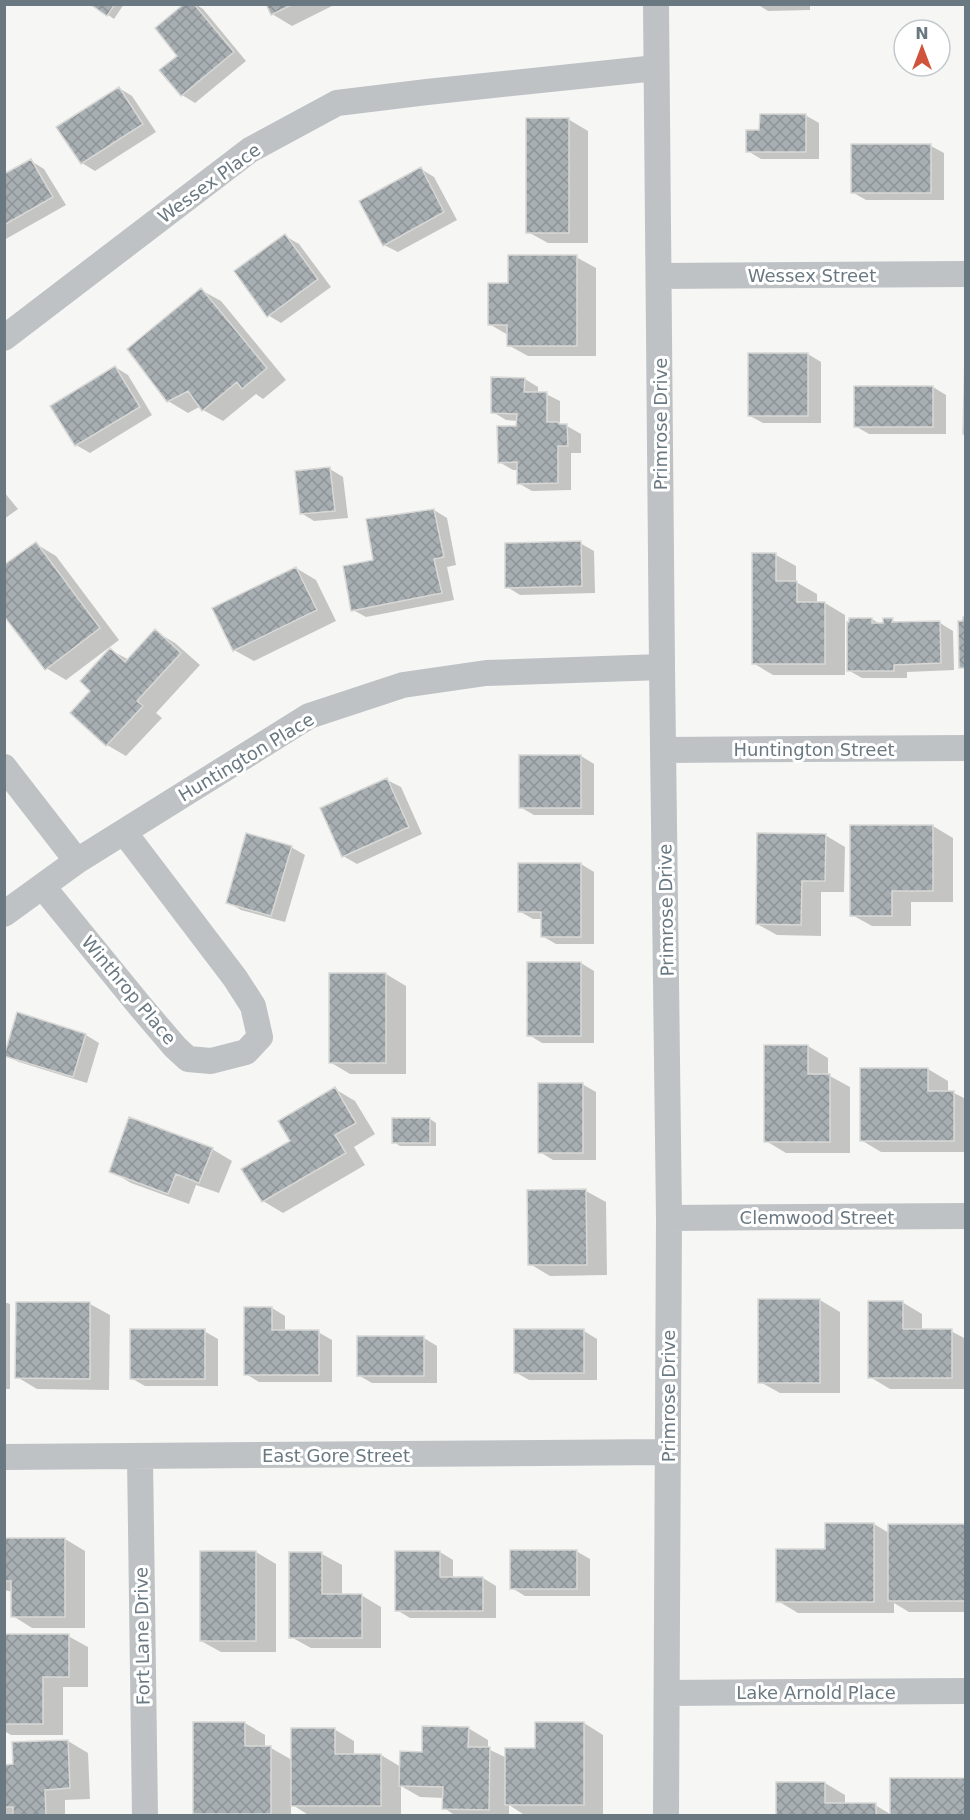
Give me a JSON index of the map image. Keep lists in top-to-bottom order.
{
  "streets": {
    "street": [
      "Wessex Place",
      "Wessex Street",
      "Primrose Drive",
      "Huntington Street",
      "Huntington Place",
      "Winthrop Place",
      "Clemwood Street",
      "East Gore Street",
      "Fort Lane Drive",
      "Lake Arnold Place"
    ]
  },
  "crossings": [
    ["Wessex Place", "Primrose Drive"],
    ["Wessex Street", "Primrose Drive"],
    ["Primrose Drive", "Huntington Street"],
    ["Primrose Drive", "Huntington Place"],
    ["Primrose Drive", "Clemwood Street"],
    ["Primrose Drive", "East Gore Street"],
    ["Primrose Drive", "Lake Arnold Place"],
    ["Huntington Place", "Winthrop Place"],
    ["East Gore Street", "Fort Lane Drive"]
  ],
  "north": "top"
}
